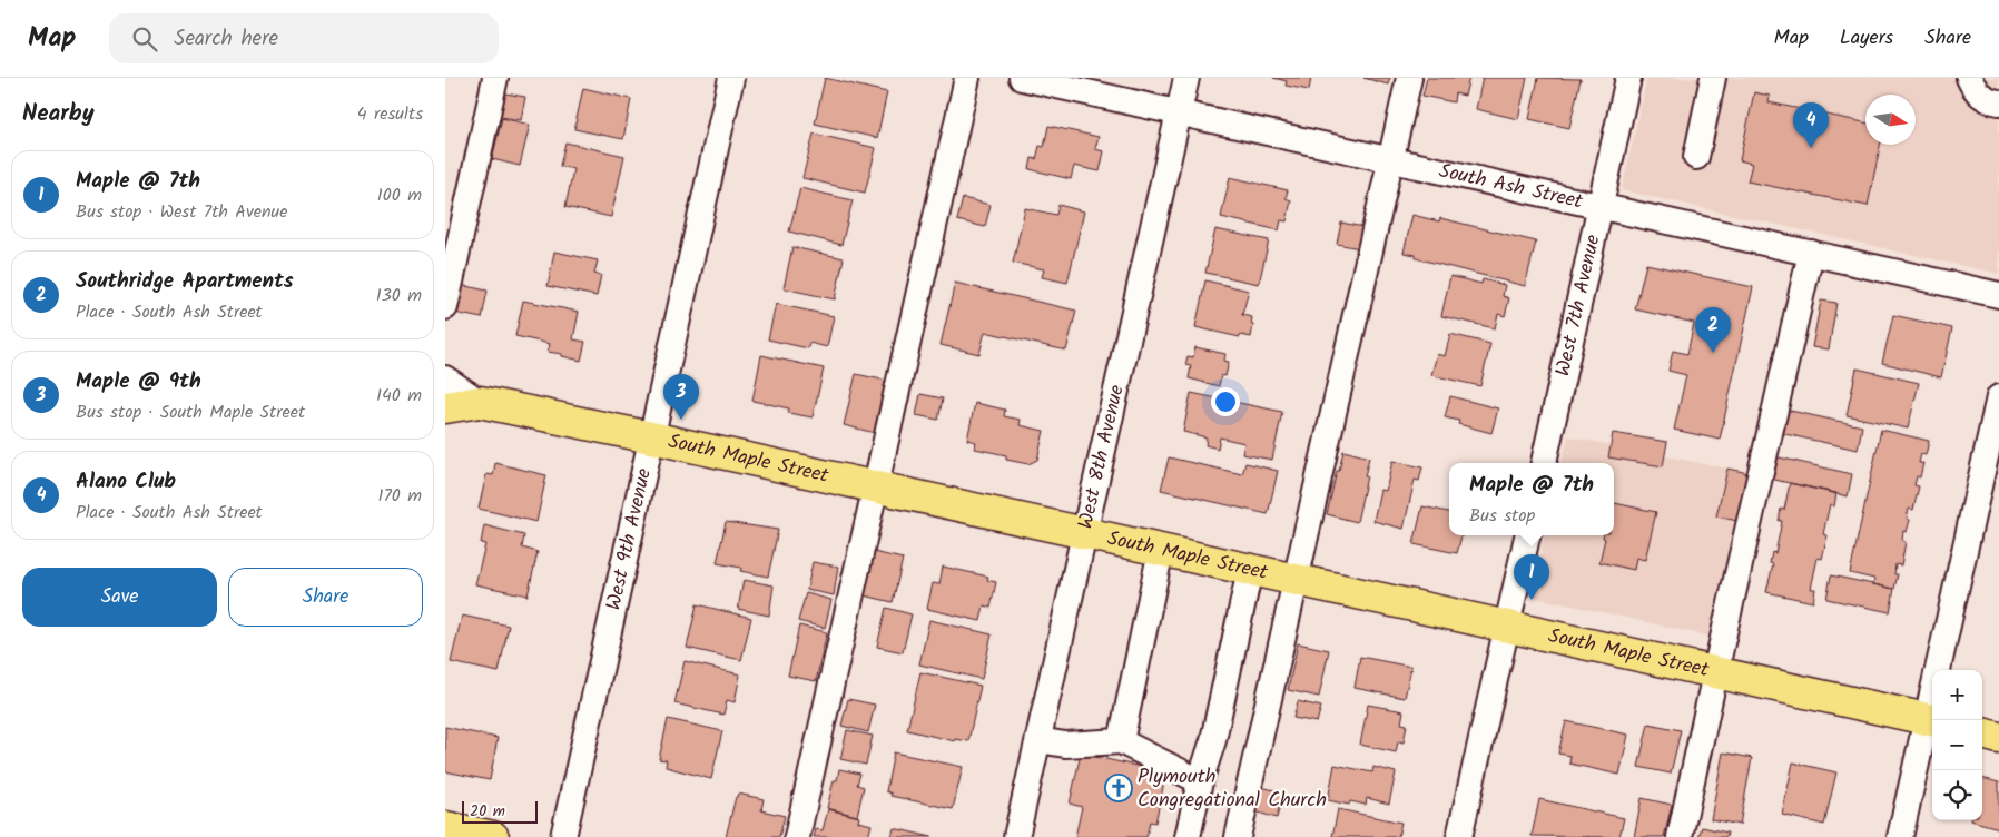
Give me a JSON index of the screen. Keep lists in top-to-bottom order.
{
  "streets": {
    "main road": ["South Maple Street"],
    "street": [
      "South Ash Street",
      "West 7th Avenue",
      "West 8th Avenue",
      "West 9th Avenue"
    ]
  },
  "crossings": [
    ["South Ash Street", "West 7th Avenue"],
    ["South Ash Street", "West 8th Avenue"],
    ["West 8th Avenue", "South Maple Street"],
    ["South Maple Street", "West 9th Avenue"]
  ],
  "places": {
    "church": ["Plymouth Congregational Church"]
  },
  "scale_bar": "20 m",
  "north": "right",
  "page": {
    "header": "Map",
    "search": "Search here",
    "nav": ["Map", "Layers", "Share"],
    "heading": ["Nearby", "4 results"],
    "pins": [
      "4",
      "2",
      "3",
      "1"
    ],
    "list": [
      {
        "mark": "1",
        "name": "Maple @ 7th",
        "note": "Bus stop · West 7th Avenue",
        "value": "100 m"
      },
      {
        "mark": "2",
        "name": "Southridge Apartments",
        "note": "Place · South Ash Street",
        "value": "130 m"
      },
      {
        "mark": "3",
        "name": "Maple @ 9th",
        "note": "Bus stop · South Maple Street",
        "value": "140 m"
      },
      {
        "mark": "4",
        "name": "Alano Club",
        "note": "Place · South Ash Street",
        "value": "170 m"
      }
    ],
    "popup": ["Maple @ 7th", "Bus stop"],
    "buttons": ["Save", "Share"],
    "map_buttons": ["+", "−"],
    "scale": "20 m"
  }
}
